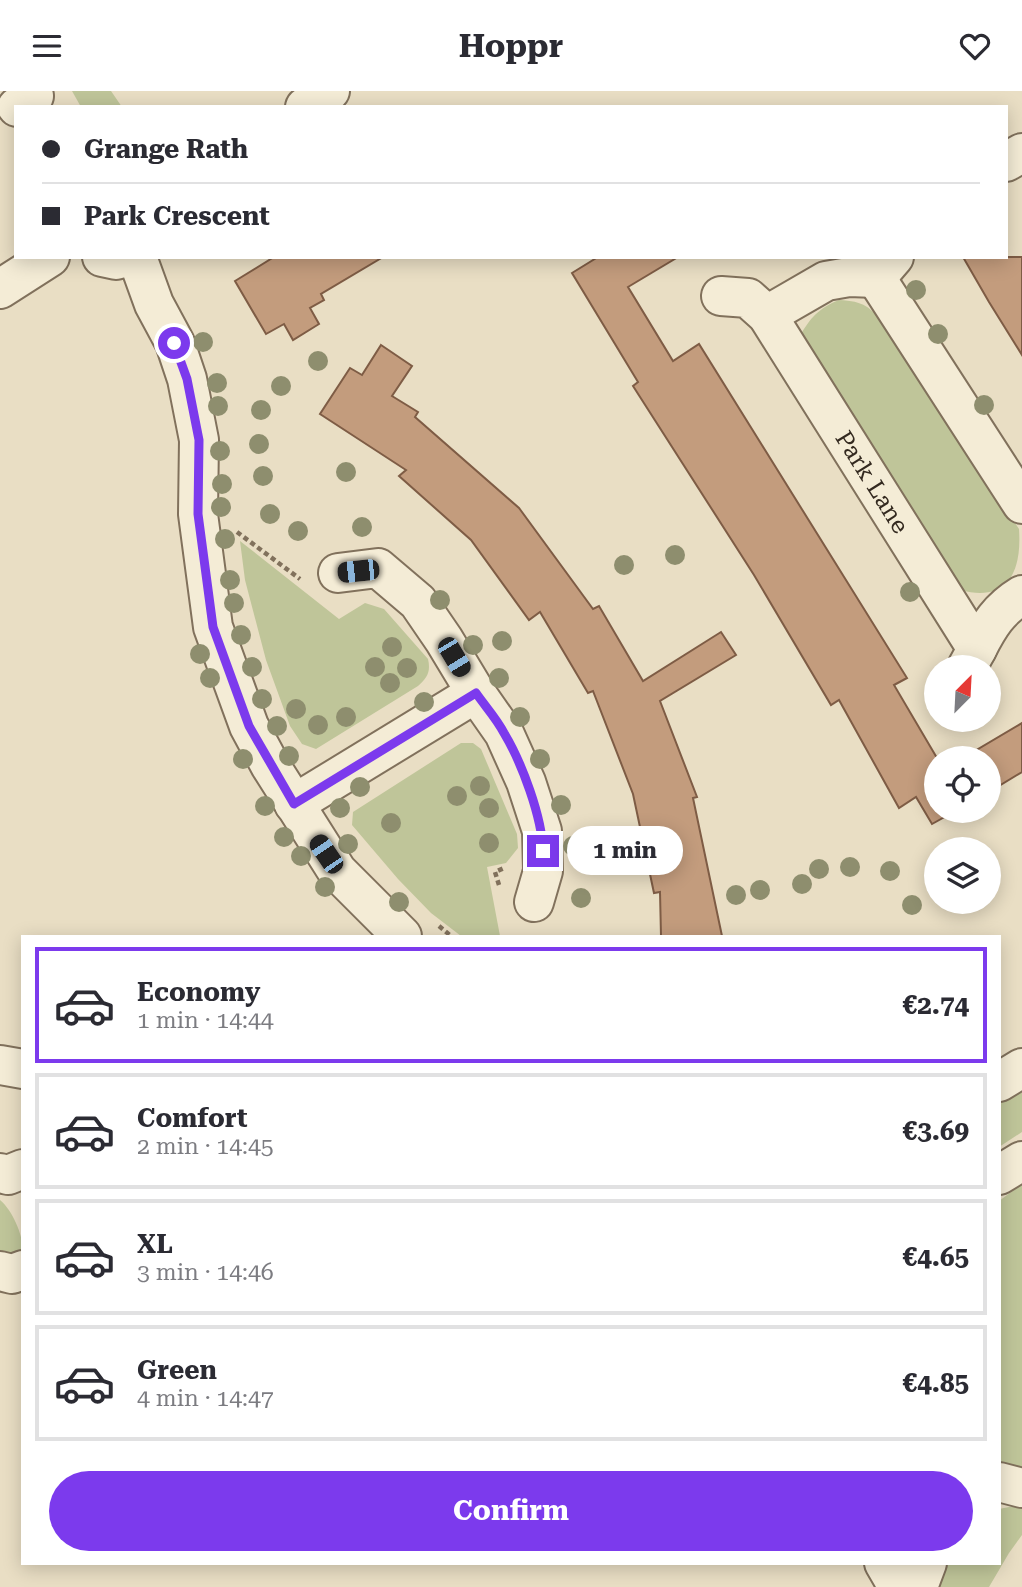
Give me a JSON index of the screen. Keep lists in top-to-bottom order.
{
  "streets": {
    "street": ["Park Lane"]
  },
  "north": "top right",
  "page": {
    "header": "Hoppr",
    "banner": ["Grange Rath", "Park Crescent"],
    "bubble": "1 min",
    "list": [
      {
        "name": "Economy",
        "note": "1 min · 14:44",
        "value": "€2.74"
      },
      {
        "name": "Comfort",
        "note": "2 min · 14:45",
        "value": "€3.69"
      },
      {
        "name": "XL",
        "note": "3 min · 14:46",
        "value": "€4.65"
      },
      {
        "name": "Green",
        "note": "4 min · 14:47",
        "value": "€4.85"
      }
    ],
    "buttons": "Confirm"
  }
}
